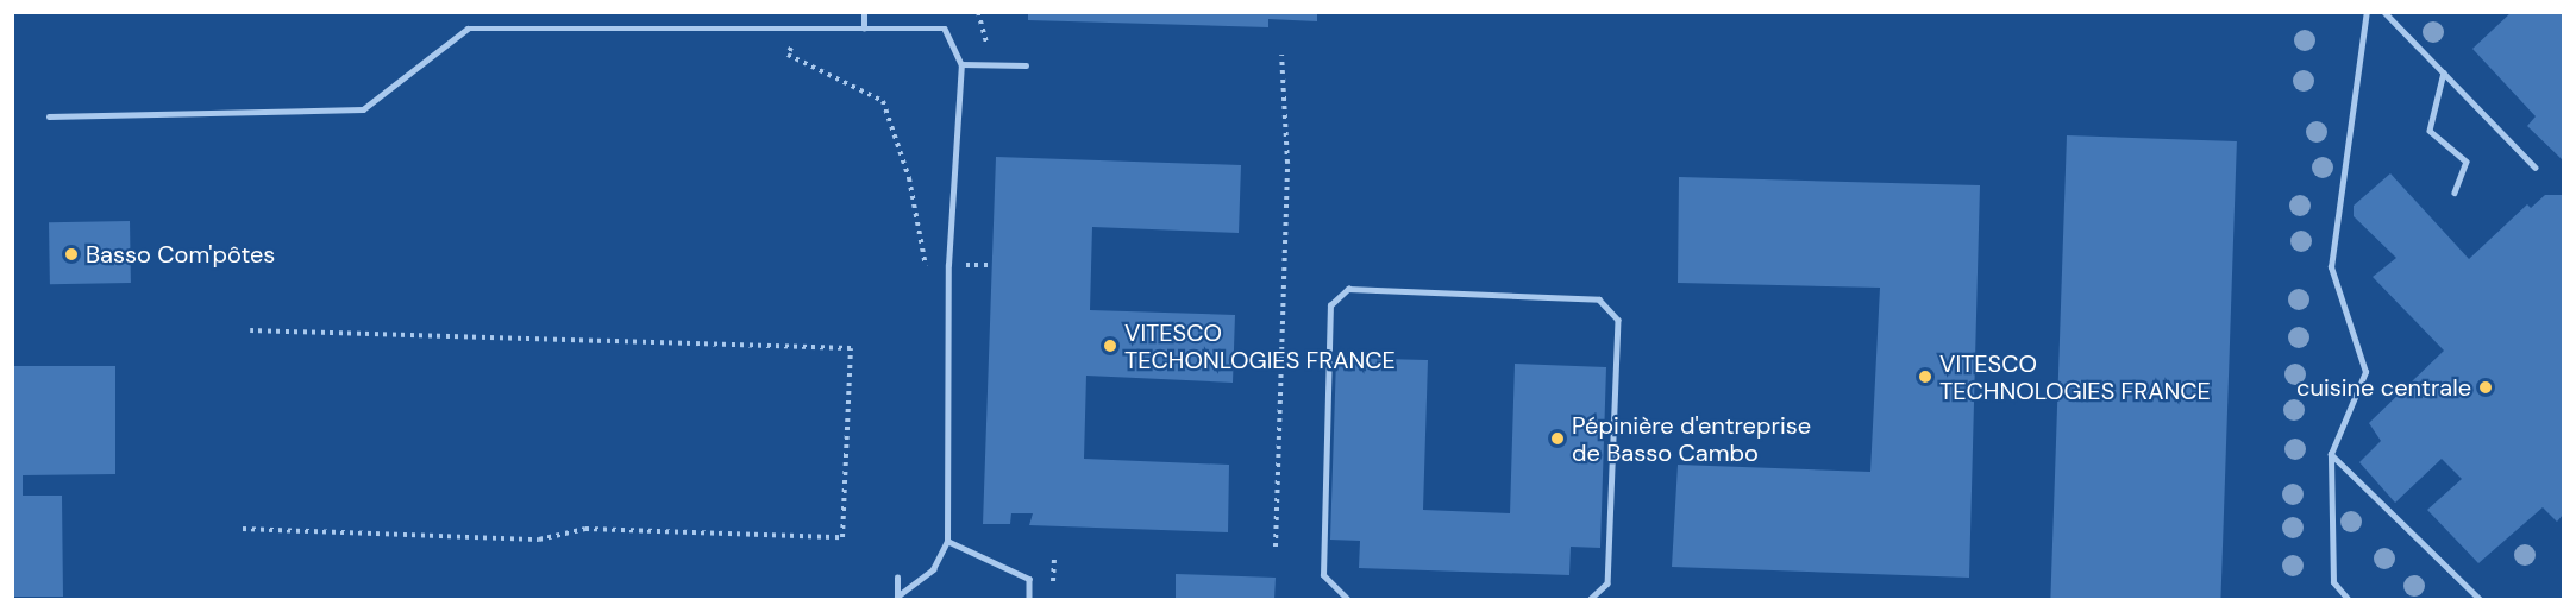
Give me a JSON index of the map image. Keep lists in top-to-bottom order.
{
  "places": [
    "Basso Com'pôtes",
    "VITESCO TECHONLOGIES FRANCE",
    "VITESCO TECHNOLOGIES FRANCE",
    "cuisine centrale",
    "Pépinière d'entreprise de Basso Cambo"
  ]
}
